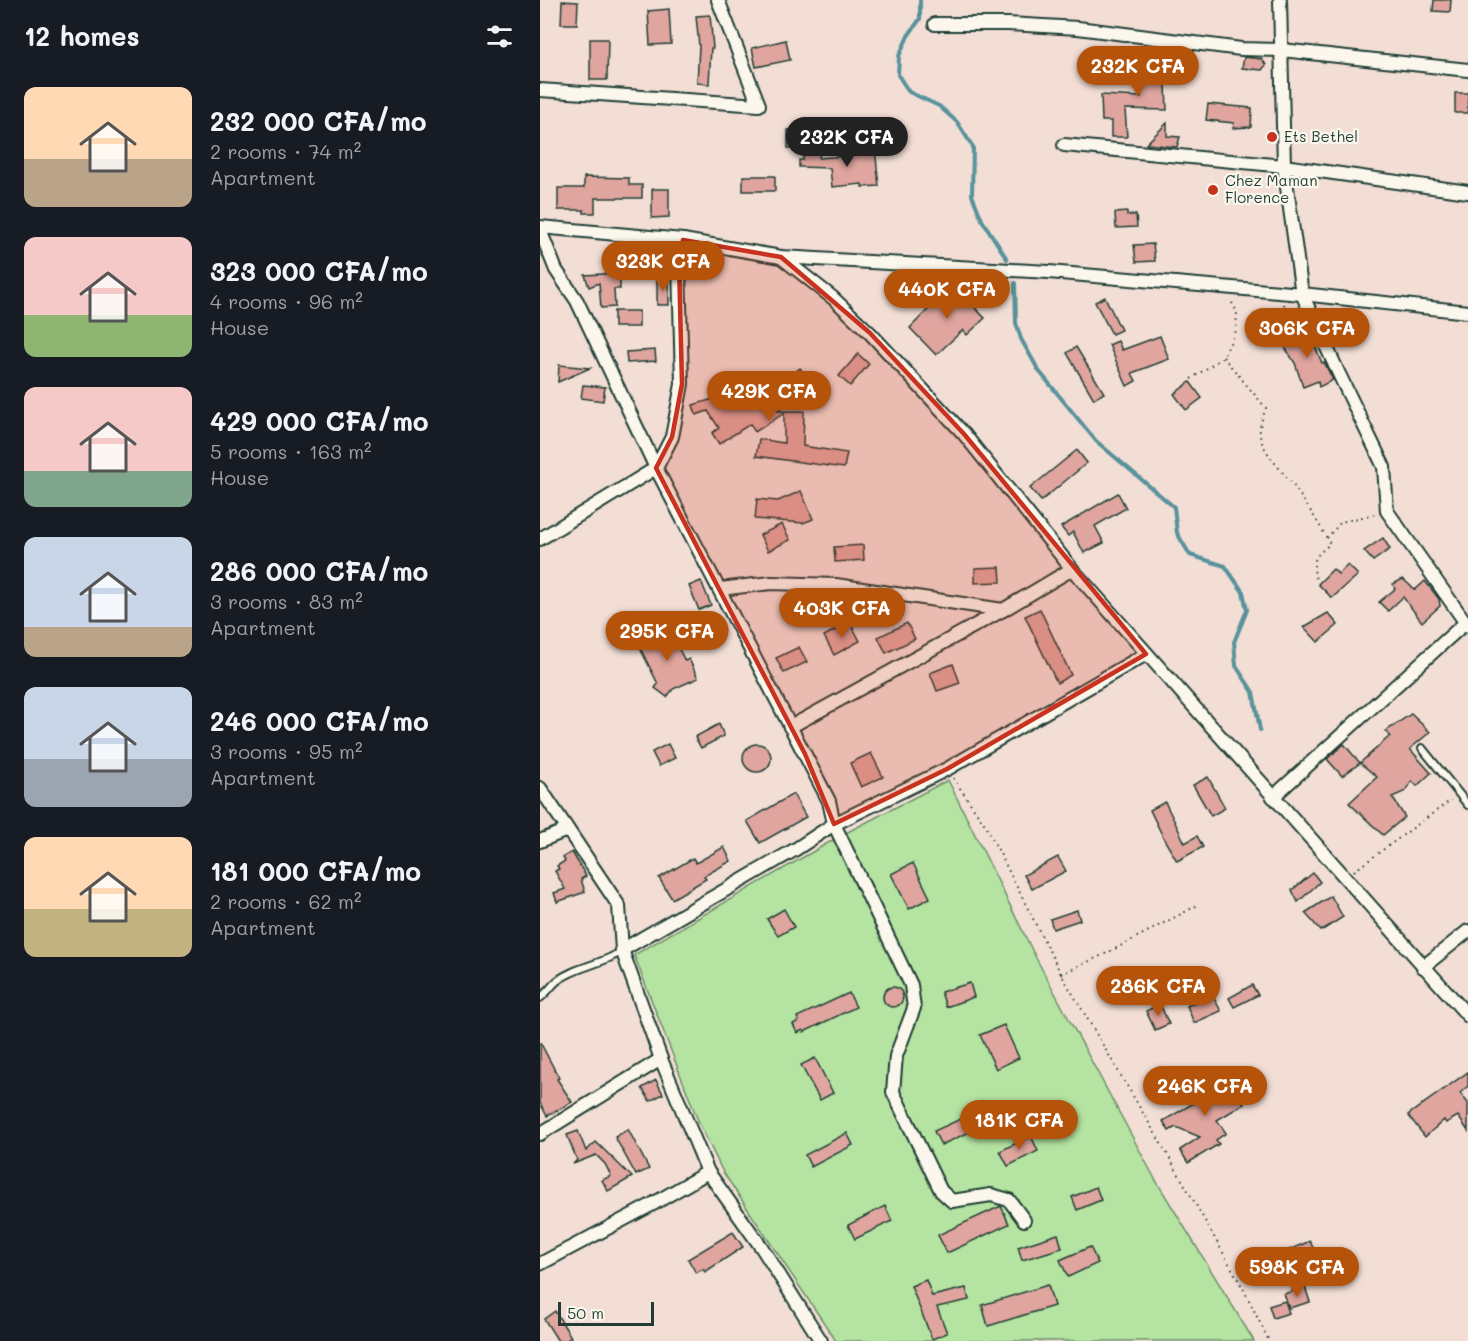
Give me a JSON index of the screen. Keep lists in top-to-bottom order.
{
  "places": ["Ets Bethel", "Chez Maman Florence"],
  "scale_bar": "50 m",
  "page": {
    "heading": "12 homes",
    "price": [
      "232K CFA",
      "232K CFA",
      "323K CFA",
      "440K CFA",
      "306K CFA",
      "429K CFA",
      "403K CFA",
      "295K CFA",
      "286K CFA",
      "246K CFA",
      "181K CFA",
      "598K CFA"
    ],
    "list": [
      {
        "name": "232 000 CFA/mo",
        "note": "2 rooms · 74 m² · Apartment"
      },
      {
        "name": "323 000 CFA/mo",
        "note": "4 rooms · 96 m² · House"
      },
      {
        "name": "429 000 CFA/mo",
        "note": "5 rooms · 163 m² · House"
      },
      {
        "name": "286 000 CFA/mo",
        "note": "3 rooms · 83 m² · Apartment"
      },
      {
        "name": "246 000 CFA/mo",
        "note": "3 rooms · 95 m² · Apartment"
      },
      {
        "name": "181 000 CFA/mo",
        "note": "2 rooms · 62 m² · Apartment"
      }
    ],
    "scale": "50 m"
  }
}
